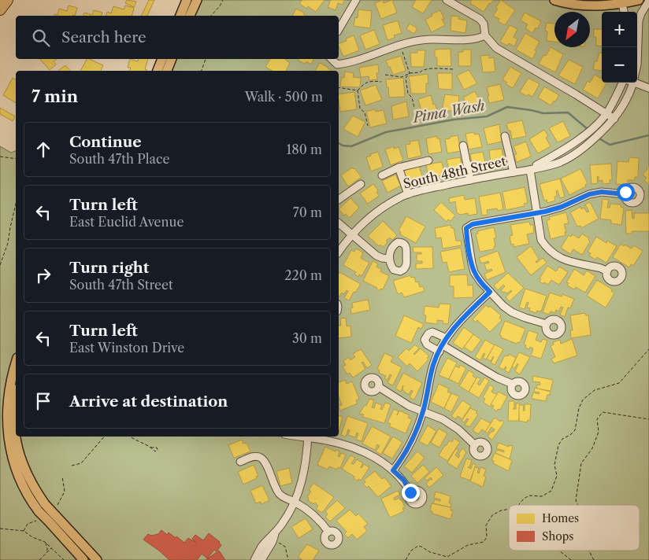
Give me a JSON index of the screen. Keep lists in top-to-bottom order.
{
  "streets": {
    "street": ["South 48th Street"]
  },
  "water": ["Pima Wash"],
  "legend": ["Homes", "Shops"],
  "north": "bottom left",
  "page": {
    "map_buttons": ["+", "−"],
    "search": "Search here",
    "heading": ["7 min", "Walk · 500 m"],
    "list": [
      ["Continue", "South 47th Place", "180 m"],
      ["Turn left", "East Euclid Avenue", "70 m"],
      ["Turn right", "South 47th Street", "220 m"],
      ["Turn left", "East Winston Drive", "30 m"],
      "Arrive at destination"
    ]
  }
}
